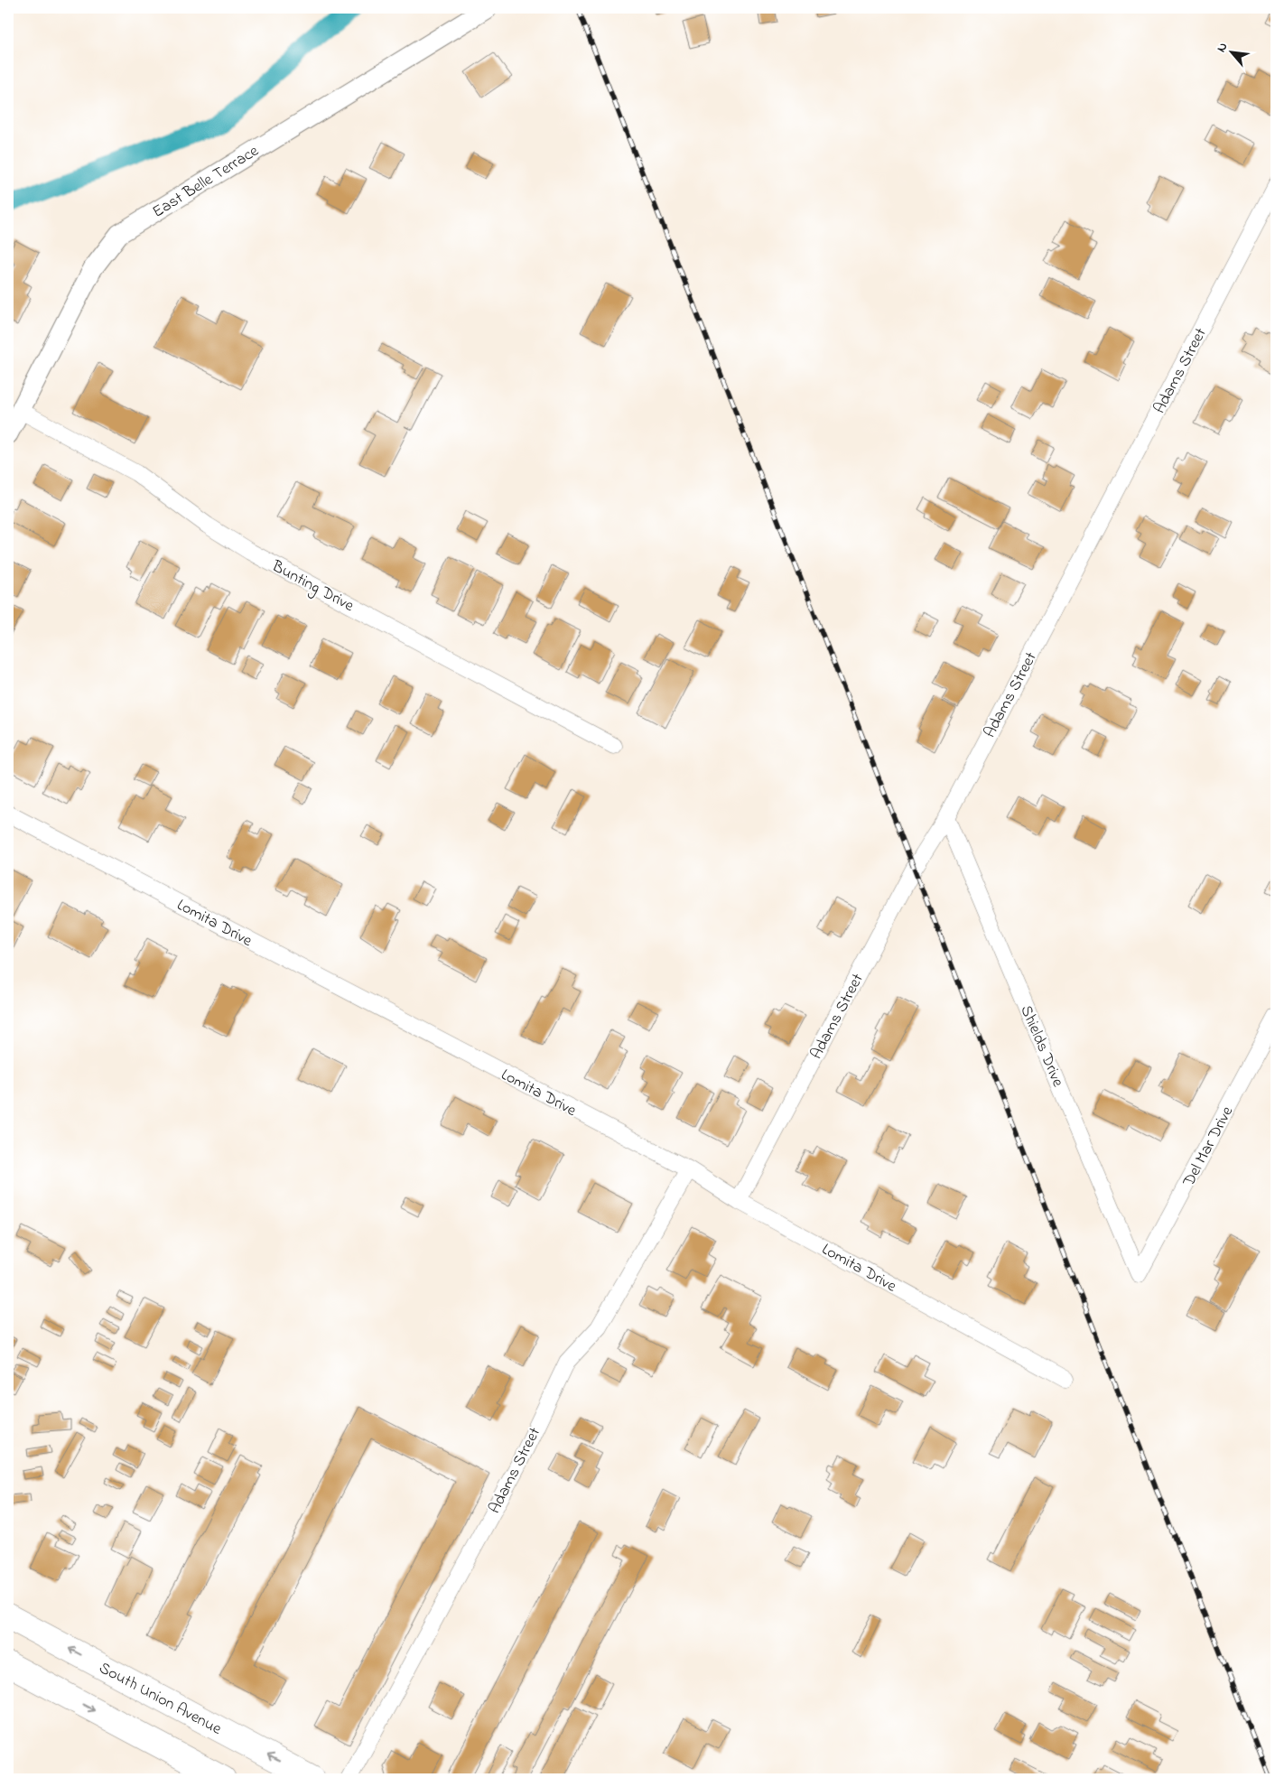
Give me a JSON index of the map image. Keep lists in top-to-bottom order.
{
  "streets": {
    "main road": ["South Union Avenue"],
    "street": [
      "East Belle Terrace",
      "Adams Street",
      "Bunting Drive",
      "Lomita Drive",
      "Shields Drive",
      "Del Mar Drive"
    ]
  },
  "crossings": [
    ["East Belle Terrace", "Bunting Drive"],
    ["Adams Street", "Lomita Drive"],
    ["Adams Street", "Shields Drive"],
    ["Shields Drive", "Del Mar Drive"]
  ],
  "north": "top left"
}
